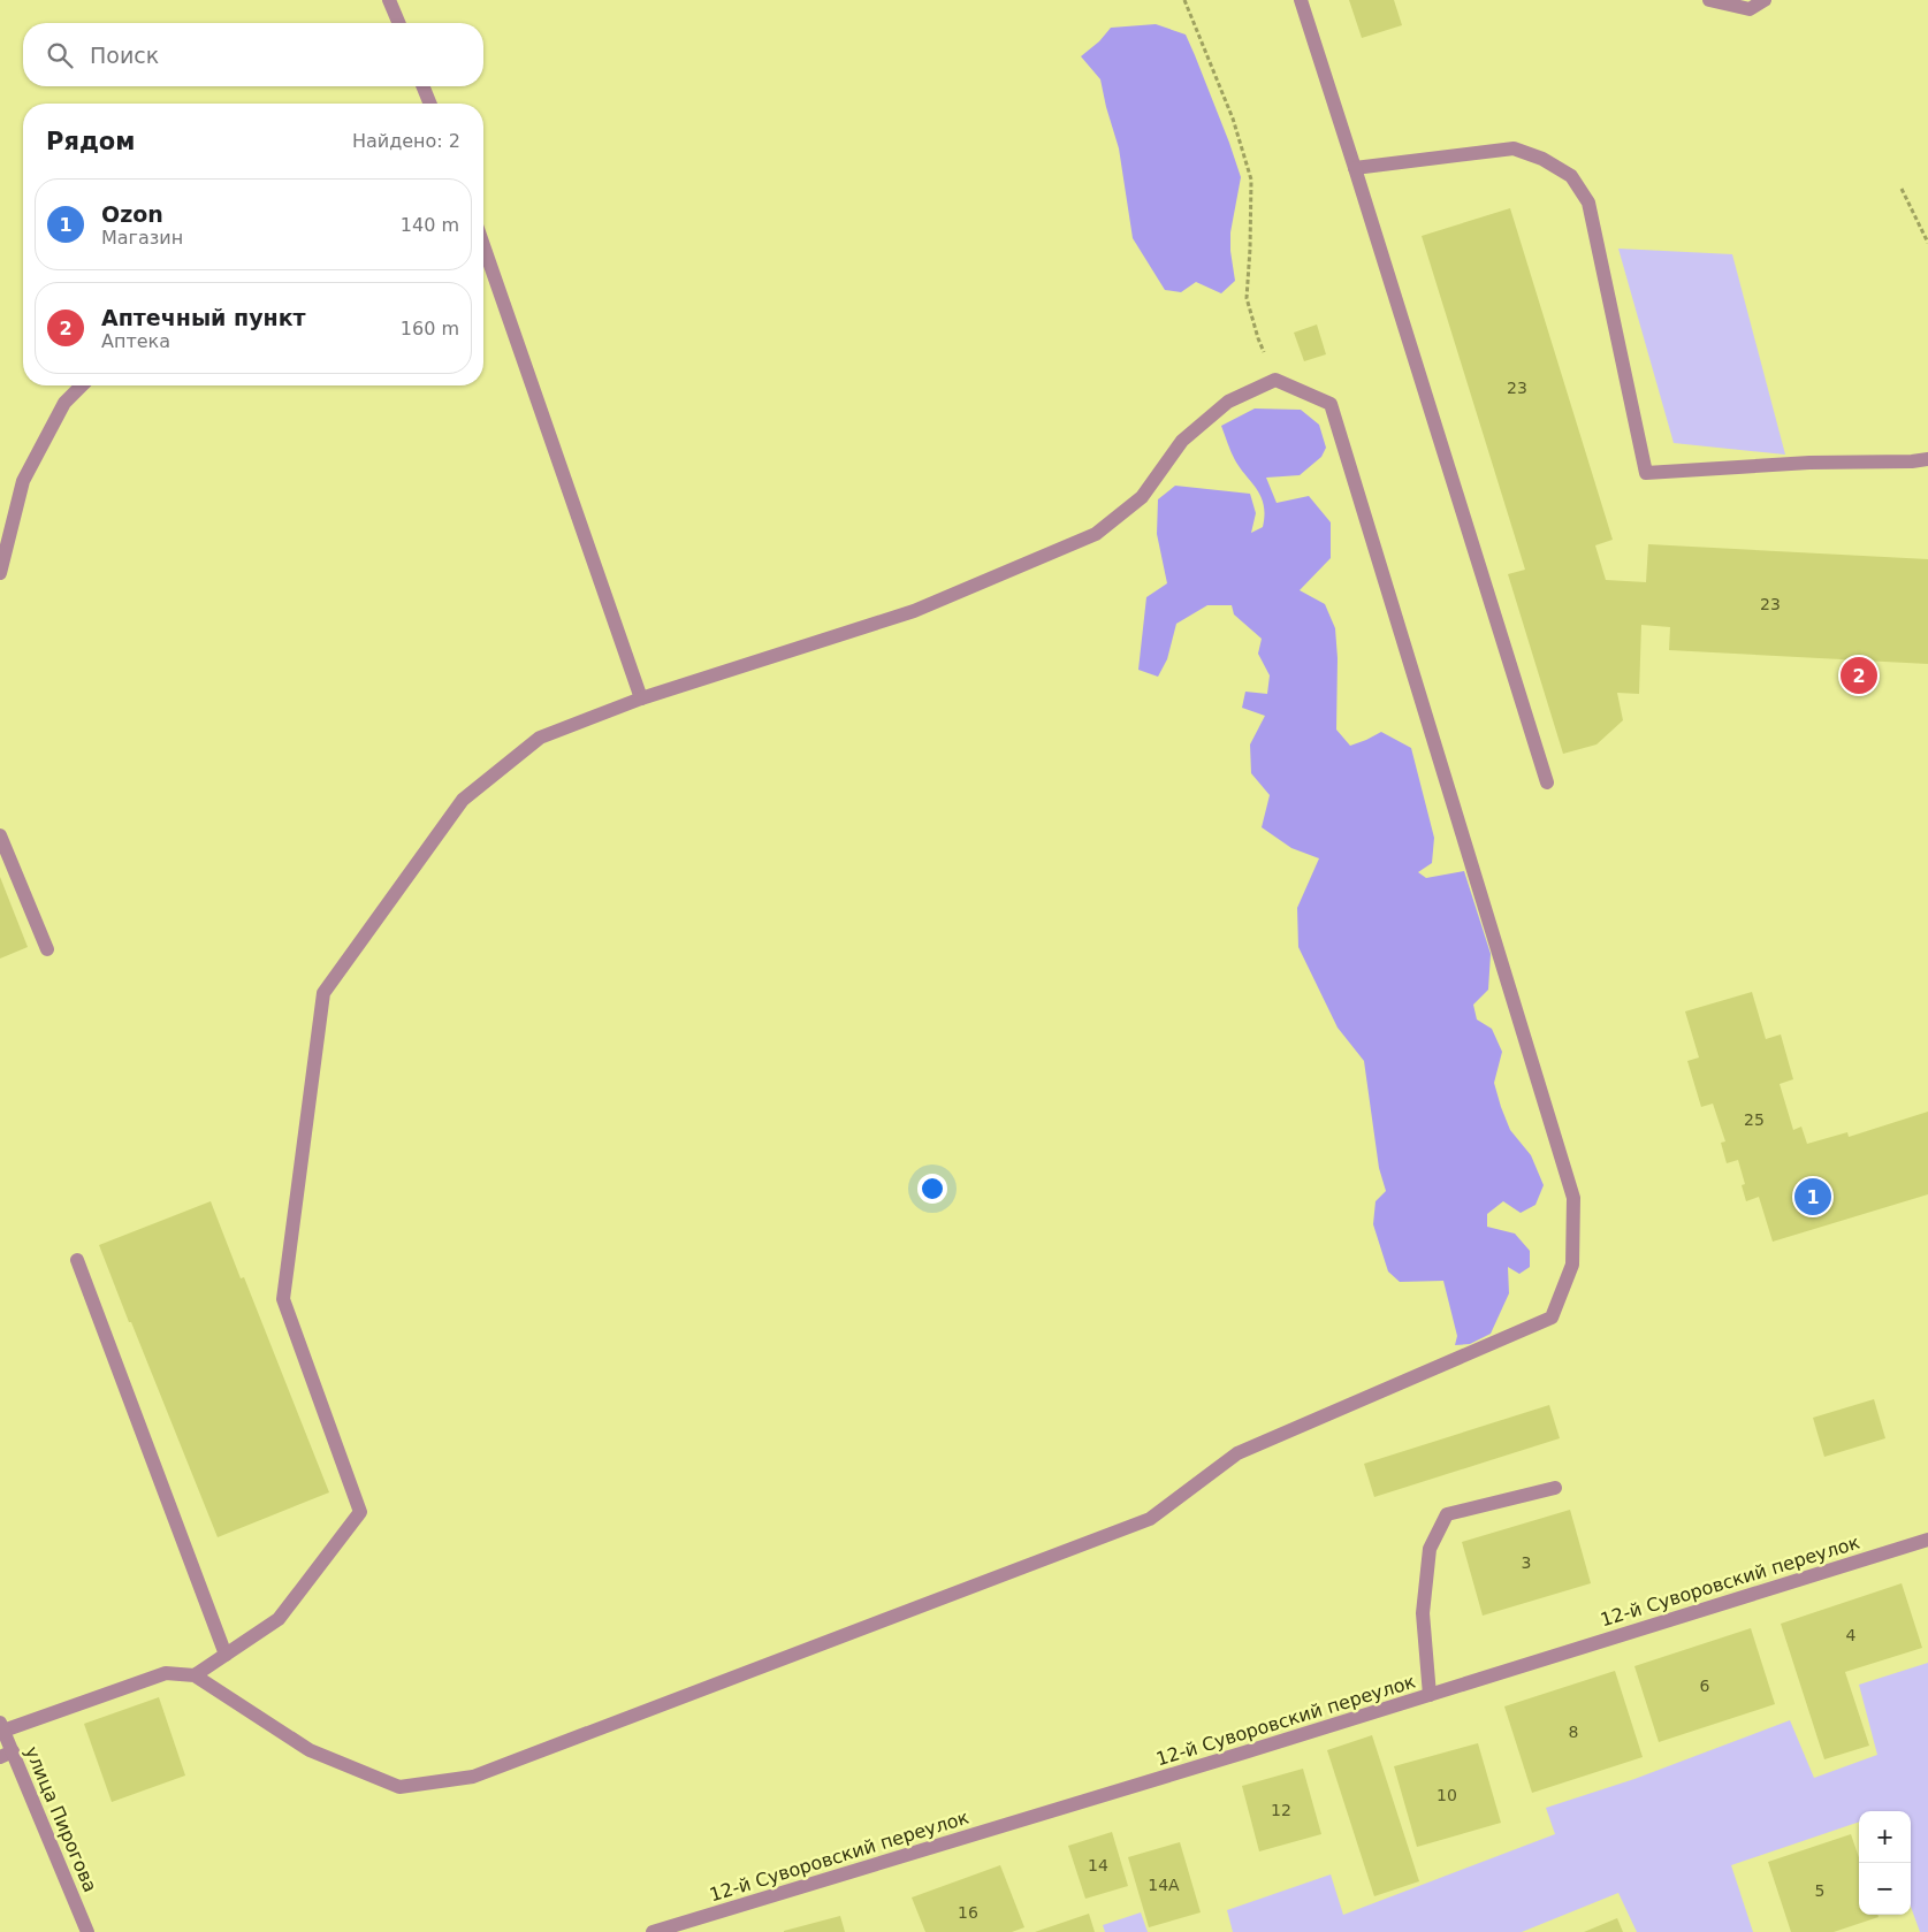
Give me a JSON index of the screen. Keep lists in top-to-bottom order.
{
  "streets": {
    "street": ["12-й Суворовский переулок", "улица Пирогова"]
  },
  "house_numbers": [
    "23",
    "23",
    "25",
    "3",
    "4",
    "6",
    "8",
    "10",
    "12",
    "14",
    "14А",
    "5",
    "16"
  ],
  "page": {
    "search": "Поиск",
    "heading": ["Рядом", "Найдено: 2"],
    "list": [
      {
        "mark": "1",
        "name": "Ozon",
        "note": "Магазин",
        "value": "140 m"
      },
      {
        "mark": "2",
        "name": "Аптечный пункт",
        "note": "Аптека",
        "value": "160 m"
      }
    ],
    "pins": ["2", "1"],
    "map_buttons": ["+", "−"]
  }
}
